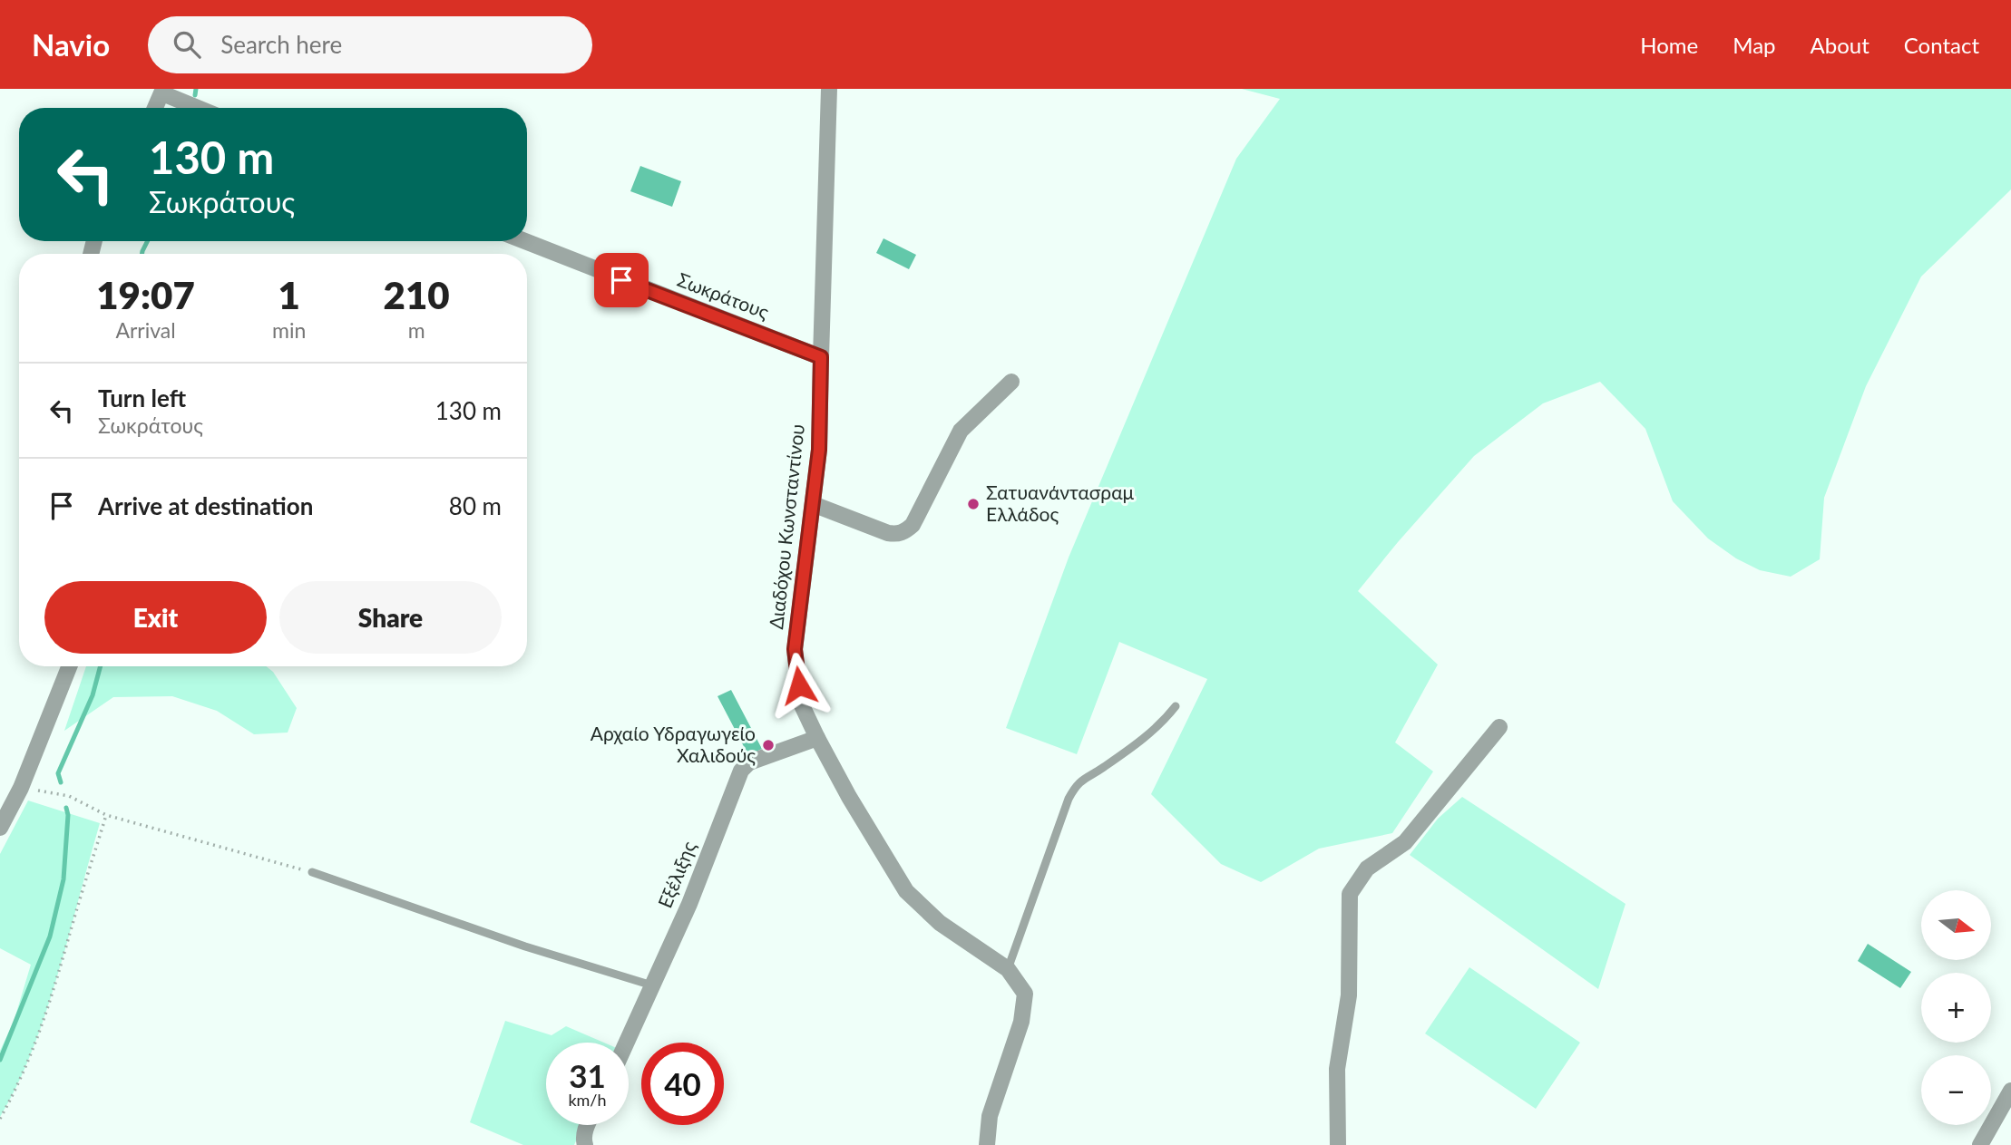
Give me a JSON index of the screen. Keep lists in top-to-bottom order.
{
  "streets": {
    "street": ["Σωκράτους", "Διαδόχου Κωνσταντίνου", "Εξέλιξης"]
  },
  "crossings": [
    ["Σωκράτους", "Διαδόχου Κωνσταντίνου"],
    ["Διαδόχου Κωνσταντίνου", "Εξέλιξης"]
  ],
  "places": ["Σατυανάντασραμ Ελλάδος", "Αρχαίο Υδραγωγείο Χαλιδούς"],
  "north": "right",
  "page": {
    "header": "Navio",
    "search": "Search here",
    "nav": [
      "Home",
      "Map",
      "About",
      "Contact"
    ],
    "turn": ["130 m", "Σωκράτους"],
    "eta": [
      "19:07",
      "Arrival",
      "1",
      "min",
      "210",
      "m"
    ],
    "list": [
      {
        "name": "Turn left",
        "note": "Σωκράτους",
        "value": "130 m"
      },
      {
        "name": "Arrive at destination",
        "value": "80 m"
      }
    ],
    "buttons": ["Exit", "Share"],
    "map_buttons": ["+", "−"],
    "speed": "31 km/h",
    "limit": "40"
  }
}
